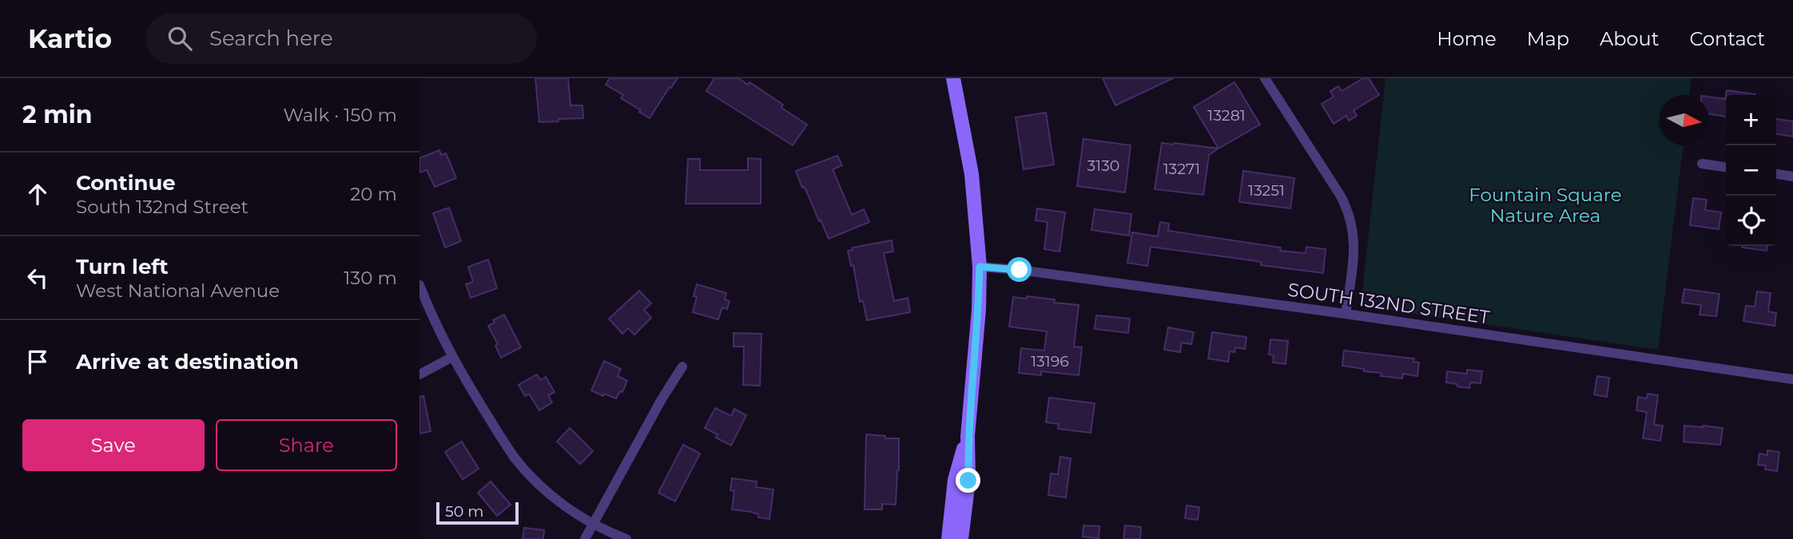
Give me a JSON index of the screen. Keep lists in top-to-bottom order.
{
  "streets": {
    "street": ["SOUTH 132ND STREET"]
  },
  "parks": ["Fountain Square Nature Area"],
  "house_numbers": [
    "13281",
    "3130",
    "13271",
    "13251",
    "13196"
  ],
  "scale_bar": "50 m",
  "north": "right",
  "page": {
    "header": "Kartio",
    "search": "Search here",
    "nav": [
      "Home",
      "Map",
      "About",
      "Contact"
    ],
    "heading": ["2 min", "Walk · 150 m"],
    "map_buttons": ["+", "−"],
    "list": [
      ["Continue", "South 132nd Street", "20 m"],
      ["Turn left", "West National Avenue", "130 m"],
      "Arrive at destination"
    ],
    "buttons": ["Save", "Share"],
    "scale": "50 m"
  }
}
